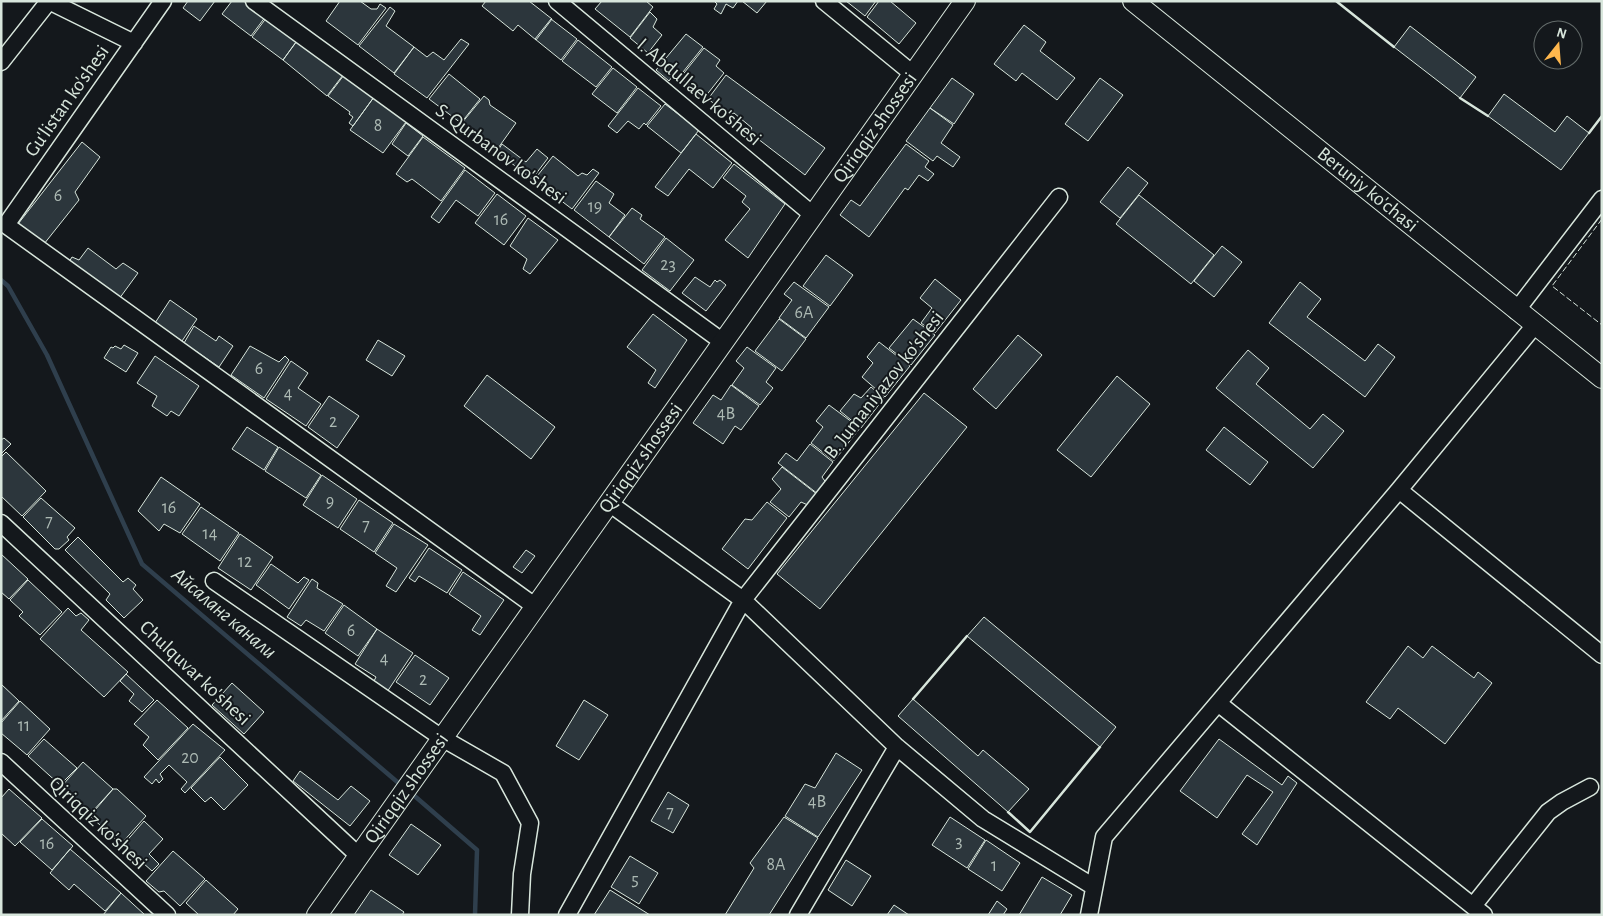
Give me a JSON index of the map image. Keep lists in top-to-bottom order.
{
  "streets": {
    "main road": ["Qiriqqiz shossesi", "Beruniy ko'chasi"],
    "street": [
      "I. Abdullaev ko'shesi",
      "Gu'listan ko'shesi",
      "S. Qurbanov ko'shesi",
      "B. Jumaniyazov ko'shesi",
      "Chulquvar ko'shesi",
      "Qiriqqiz ko'shesi"
    ]
  },
  "crossings": [
    ["I. Abdullaev ko'shesi", "Qiriqqiz shossesi"],
    ["Gu'listan ko'shesi", "Qiriqqiz shossesi"],
    ["Qiriqqiz shossesi", "S. Qurbanov ko'shesi"],
    ["Qiriqqiz shossesi", "Chulquvar ko'shesi"]
  ],
  "water": ["Айсаланг канали"],
  "house_numbers": [
    "8",
    "6",
    "19",
    "16",
    "23",
    "6A",
    "6",
    "4",
    "4B",
    "2",
    "9",
    "16",
    "7",
    "7",
    "14",
    "12",
    "6",
    "4",
    "2",
    "11",
    "20",
    "4B",
    "7",
    "3",
    "16",
    "8A",
    "1",
    "5"
  ],
  "north": "top"
}
